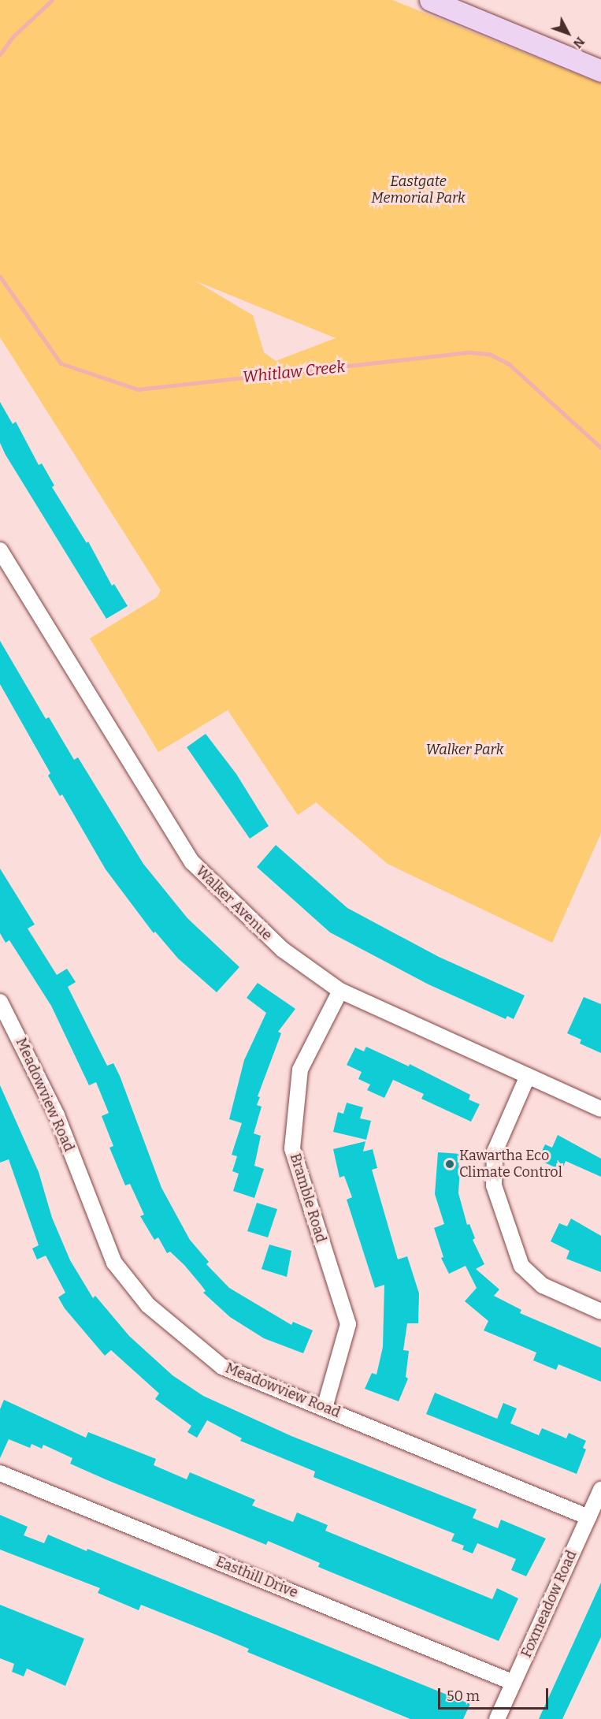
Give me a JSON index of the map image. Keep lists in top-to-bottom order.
{
  "streets": {
    "street": [
      "Walker Avenue",
      "Meadowview Road",
      "Bramble Road",
      "Easthill Drive",
      "Foxmeadow Road"
    ]
  },
  "crossings": [
    ["Walker Avenue", "Bramble Road"],
    ["Meadowview Road", "Bramble Road"],
    ["Meadowview Road", "Foxmeadow Road"],
    ["Easthill Drive", "Foxmeadow Road"]
  ],
  "water": ["Whitlaw Creek"],
  "parks": ["Eastgate Memorial Park", "Walker Park"],
  "places": ["Kawartha Eco Climate Control"],
  "scale_bar": "50 m",
  "north": "bottom right"
}
